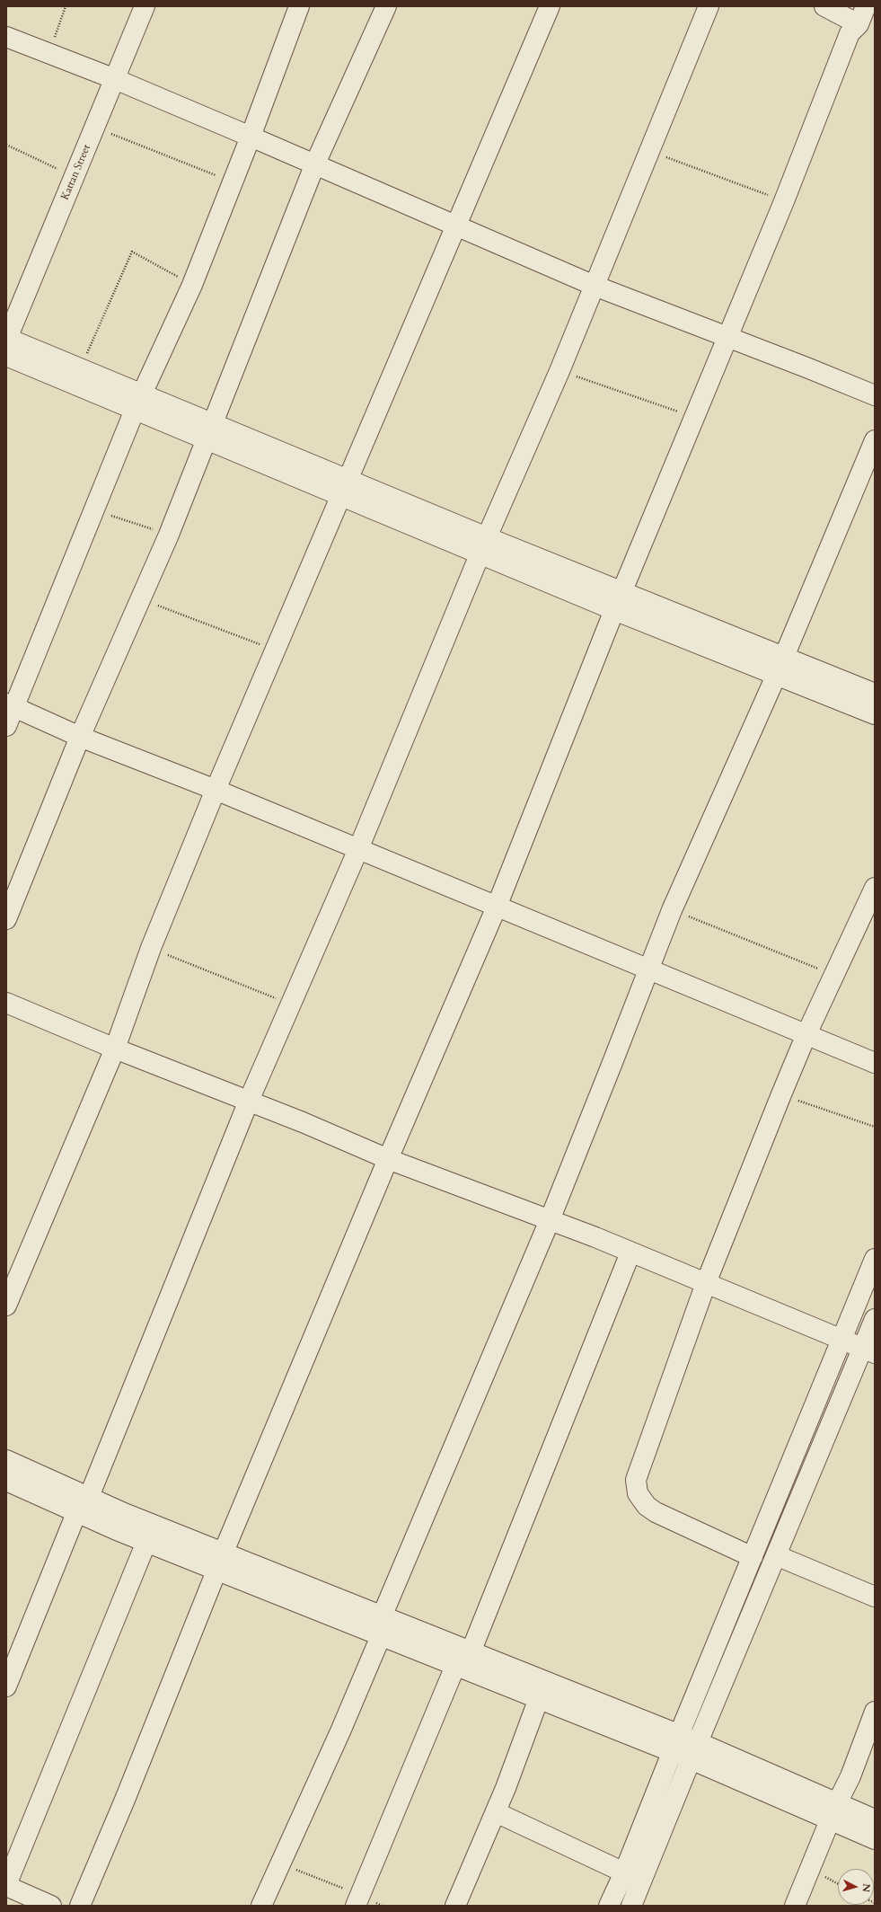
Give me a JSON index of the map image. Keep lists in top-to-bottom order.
{
  "streets": {
    "street": ["Kattan Street"]
  },
  "north": "right"
}
